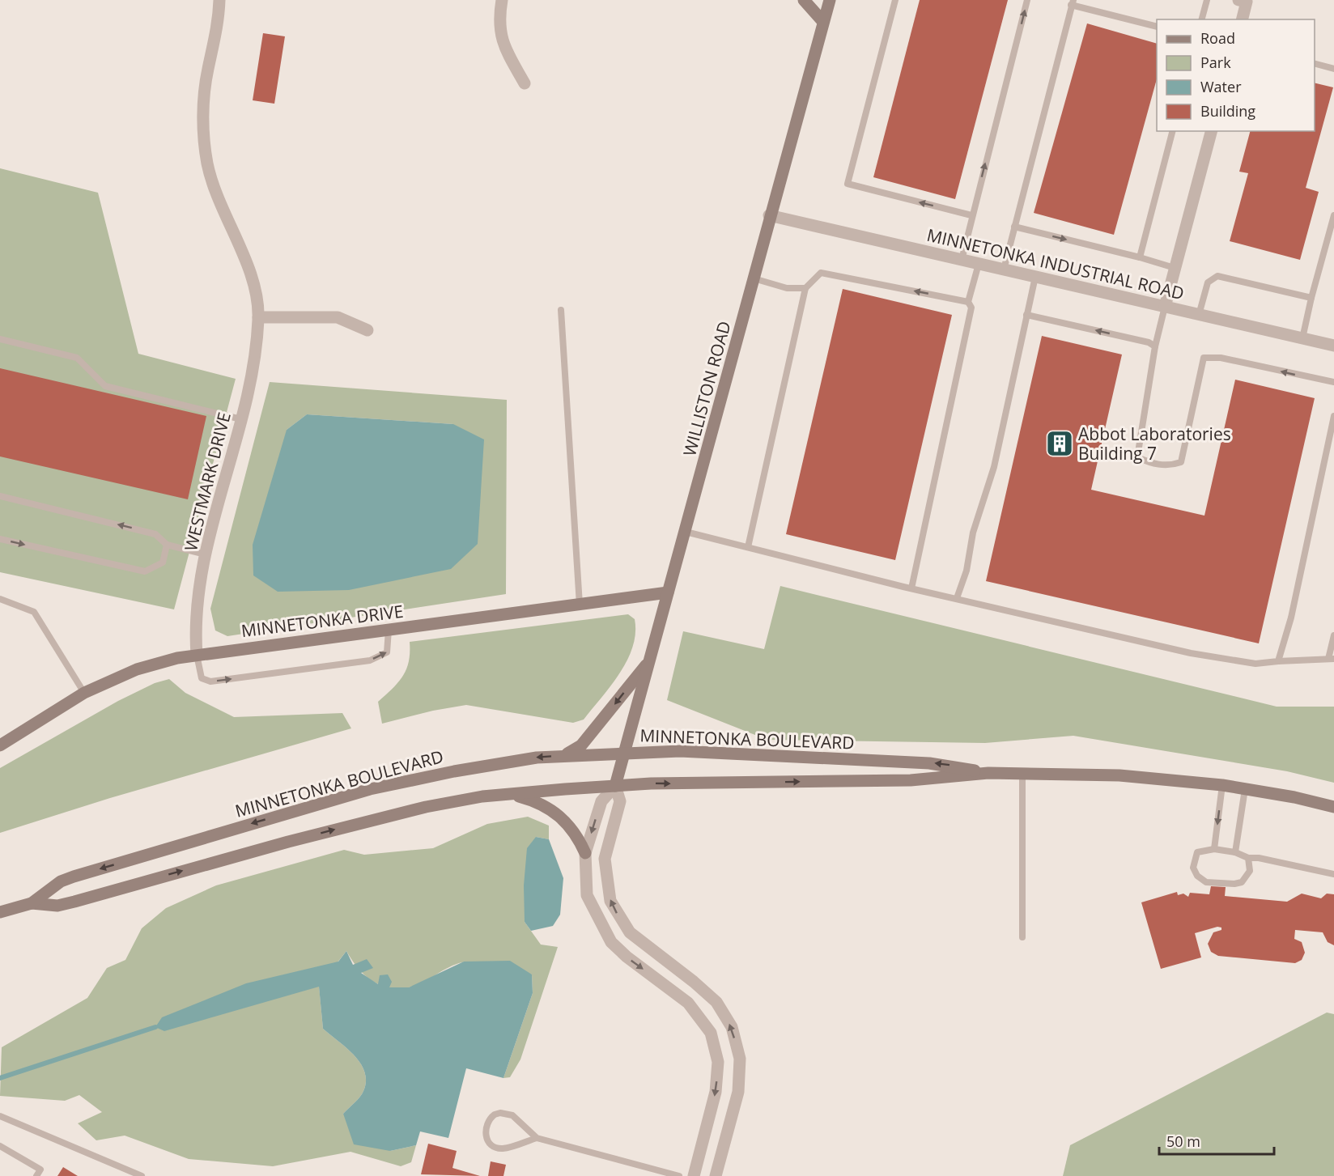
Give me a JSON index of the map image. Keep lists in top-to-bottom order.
{
  "streets": {
    "main road": ["WILLISTON ROAD", "MINNETONKA DRIVE", "MINNETONKA BOULEVARD"],
    "street": ["MINNETONKA INDUSTRIAL ROAD", "WESTMARK DRIVE"]
  },
  "crossings": [
    ["MINNETONKA INDUSTRIAL ROAD", "WILLISTON ROAD"],
    ["WILLISTON ROAD", "MINNETONKA DRIVE"],
    ["WILLISTON ROAD", "MINNETONKA BOULEVARD"],
    ["WESTMARK DRIVE", "MINNETONKA DRIVE"]
  ],
  "places": {
    "building": ["Abbot Laboratories Building 7"]
  },
  "legend": [
    "Road",
    "Park",
    "Water",
    "Building"
  ],
  "scale_bar": "50 m"
}
